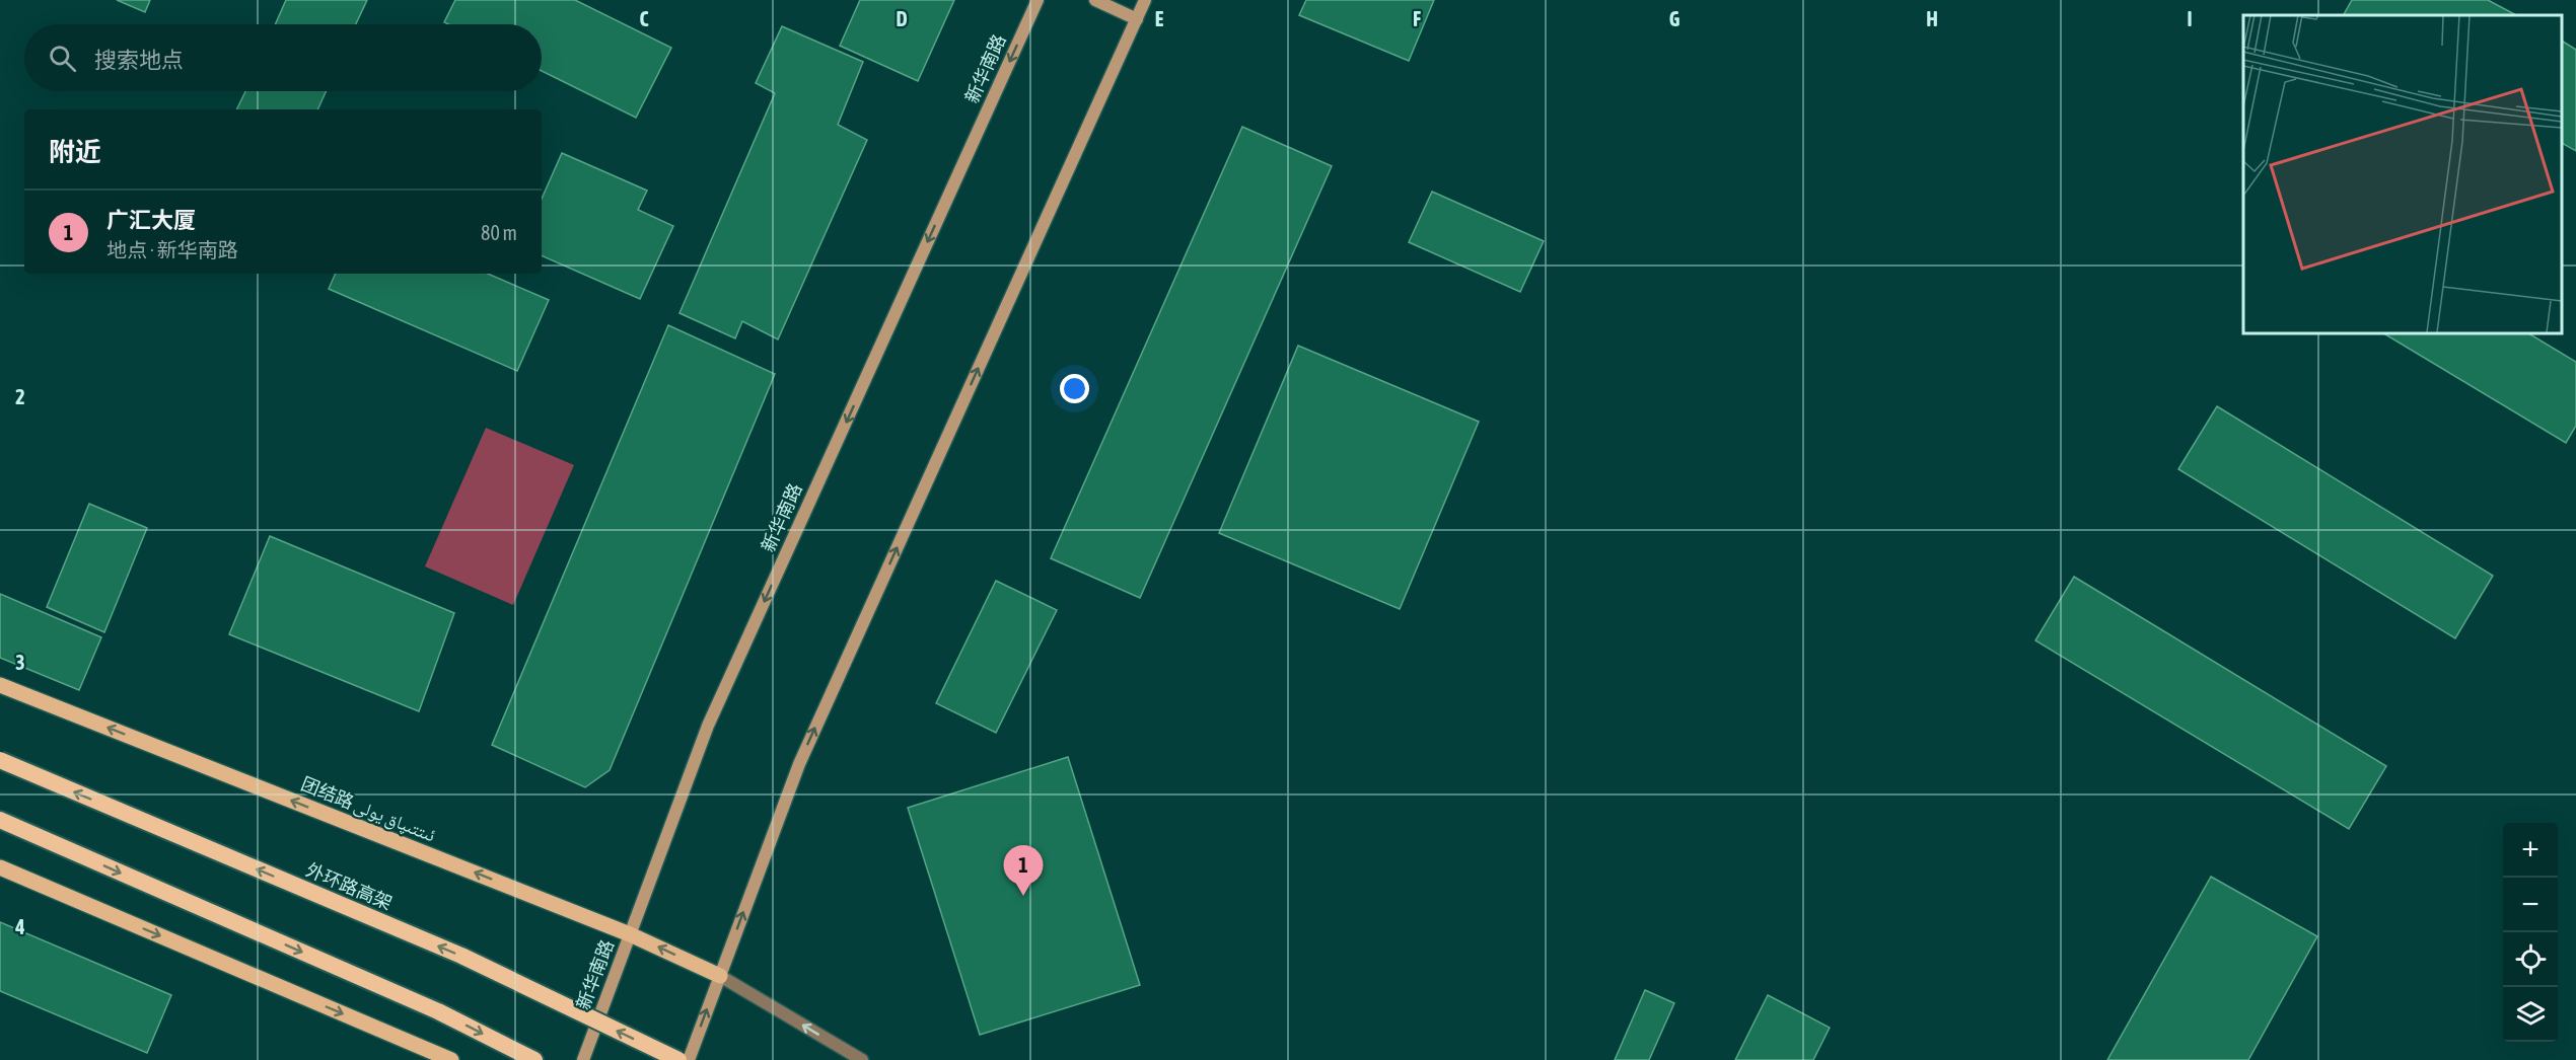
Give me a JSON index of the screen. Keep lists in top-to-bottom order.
{
  "streets": {
    "highway": ["外环路高架"],
    "main road": ["新华南路", "团结路 ئىتتىپاق يولى"]
  },
  "crossings": [
    ["新华南路", "团结路 ئىتتىپاق يولى"]
  ],
  "one_way": ["团结路 ئىتتىپاق يولى"],
  "page": {
    "search": "搜索地点",
    "heading": "附近",
    "list": [
      {
        "mark": "1",
        "name": "广汇大厦",
        "note": "地点 · 新华南路",
        "value": "80 m"
      }
    ],
    "map_buttons": ["+", "−"],
    "pins": "1"
  },
  "grid": {
    "columns": [
      "C",
      "D",
      "E",
      "F",
      "G",
      "H",
      "I"
    ],
    "rows": ["2", "3", "4"]
  }
}
